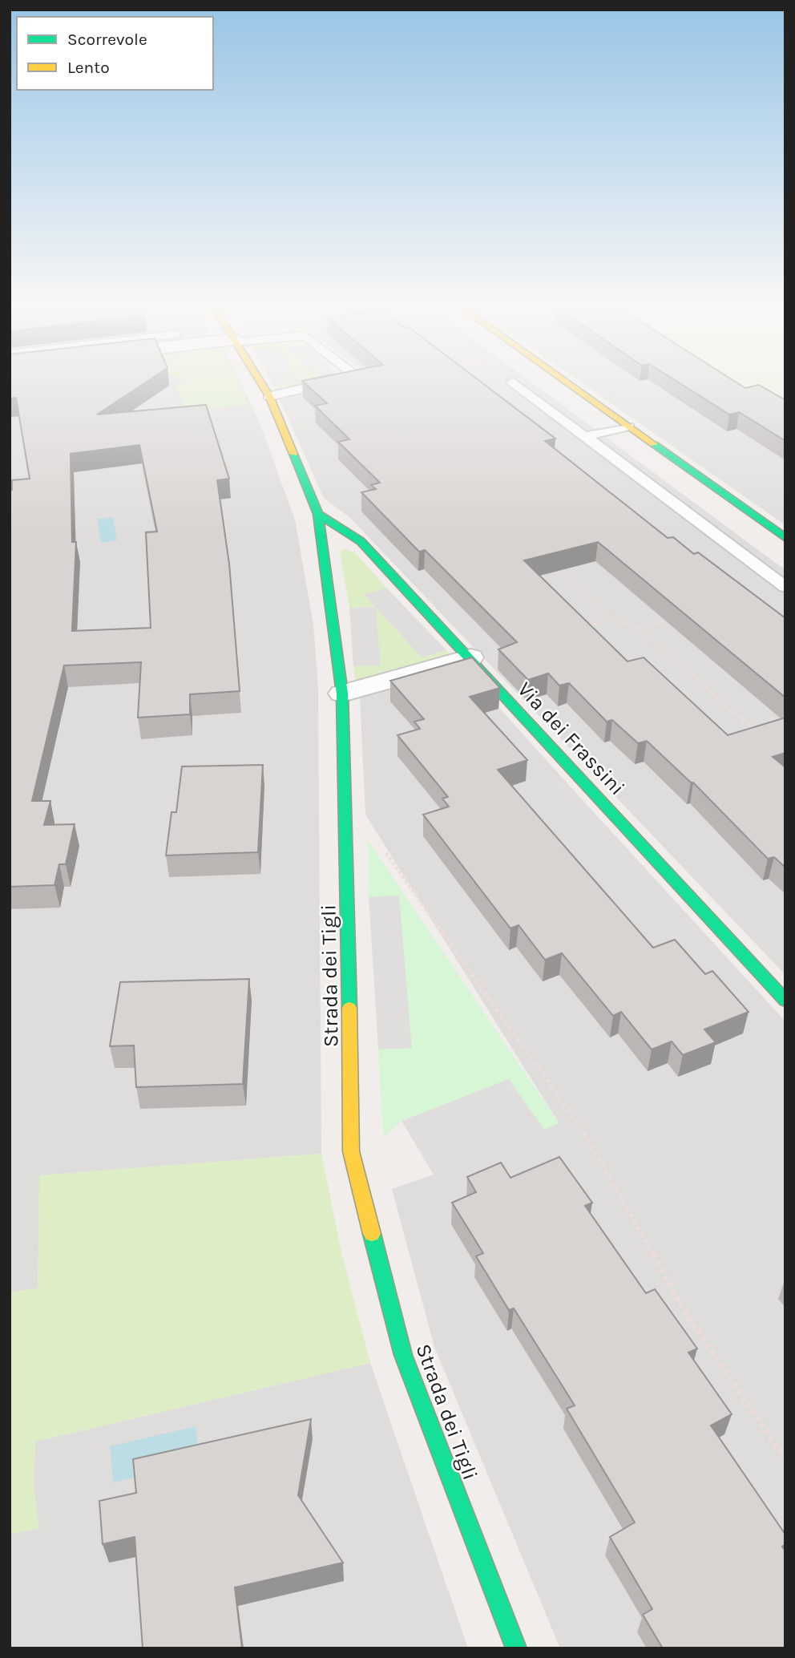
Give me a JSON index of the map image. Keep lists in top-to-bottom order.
{
  "streets": {
    "street": ["Via dei Frassini", "Strada dei Tigli"]
  },
  "crossings": [
    ["Via dei Frassini", "Strada dei Tigli"]
  ],
  "legend": ["Scorrevole", "Lento"]
}
